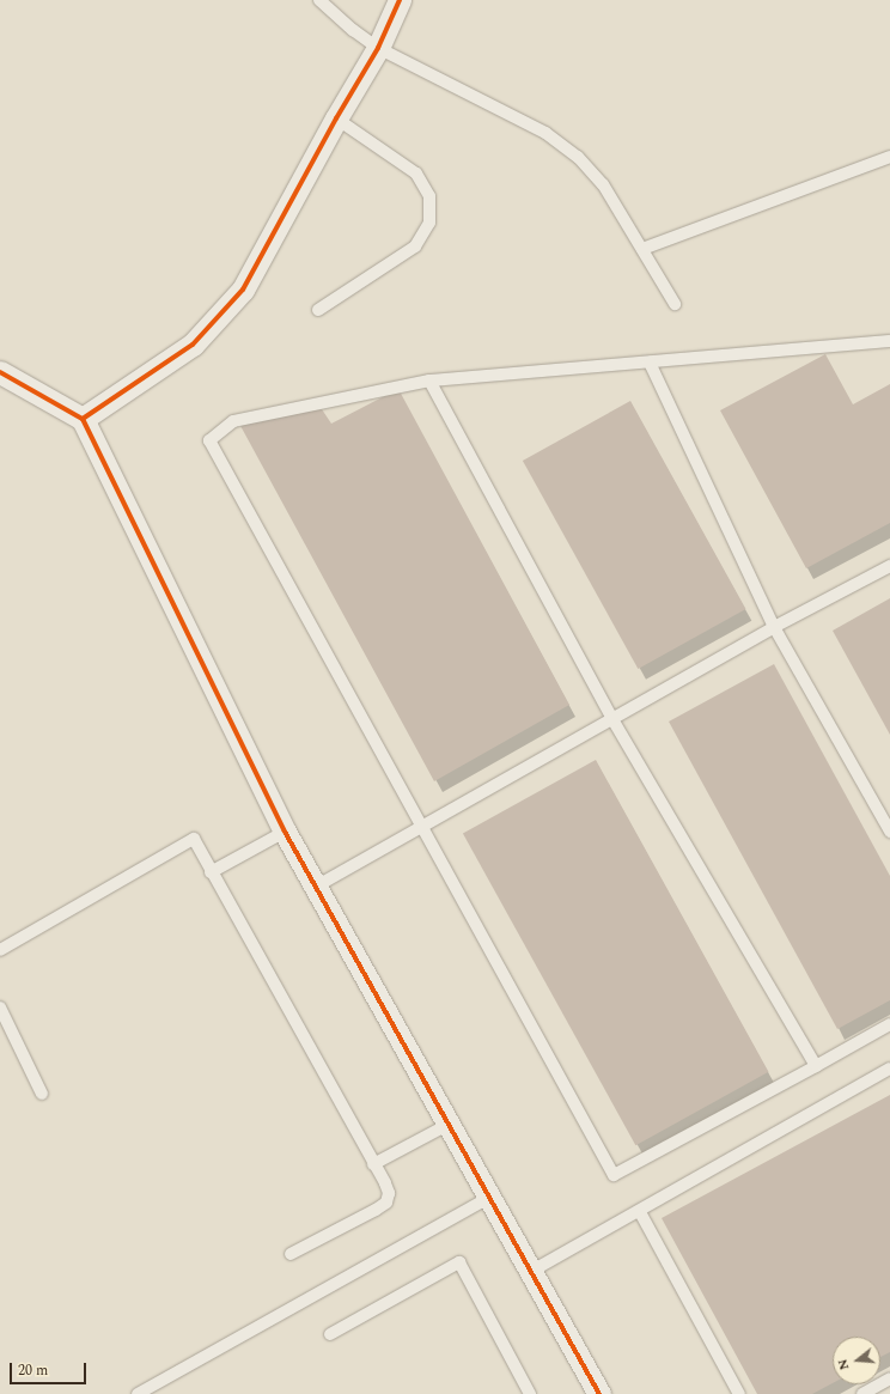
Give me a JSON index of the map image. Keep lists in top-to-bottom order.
{
  "scale_bar": "20 m",
  "north": "left"
}
